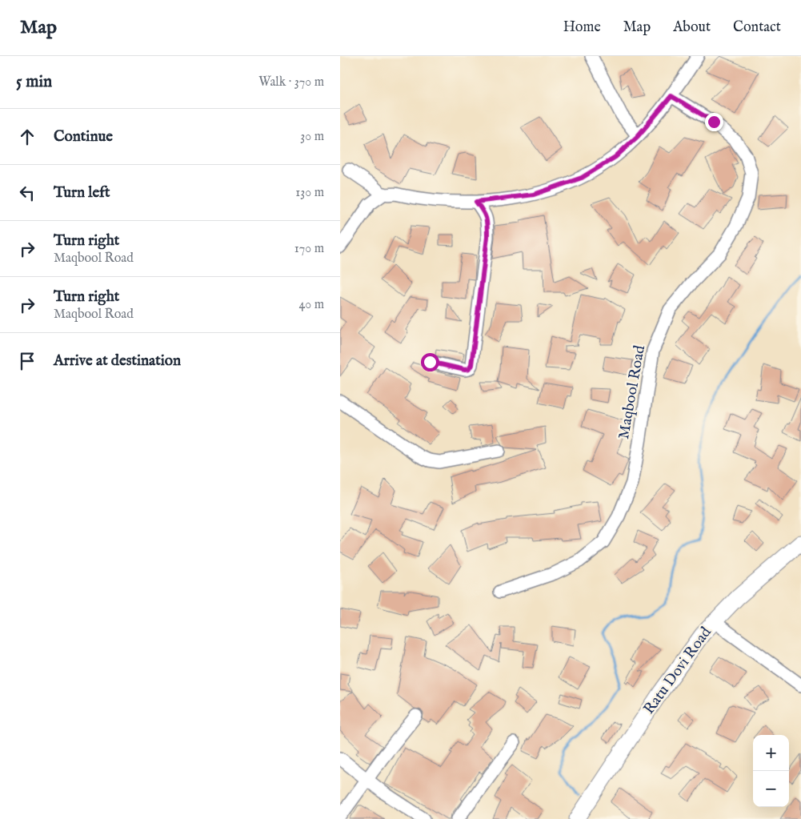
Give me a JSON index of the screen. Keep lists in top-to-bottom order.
{
  "streets": {
    "main road": ["Ratu Dovi Road"],
    "street": ["Maqbool Road"]
  },
  "page": {
    "header": "Map",
    "nav": [
      "Home",
      "Map",
      "About",
      "Contact"
    ],
    "heading": ["5 min", "Walk · 370 m"],
    "list": [
      ["Continue", "30 m"],
      ["Turn left", "130 m"],
      ["Turn right", "Maqbool Road", "170 m"],
      ["Turn right", "Maqbool Road", "40 m"],
      "Arrive at destination"
    ],
    "map_buttons": ["+", "−"]
  }
}
